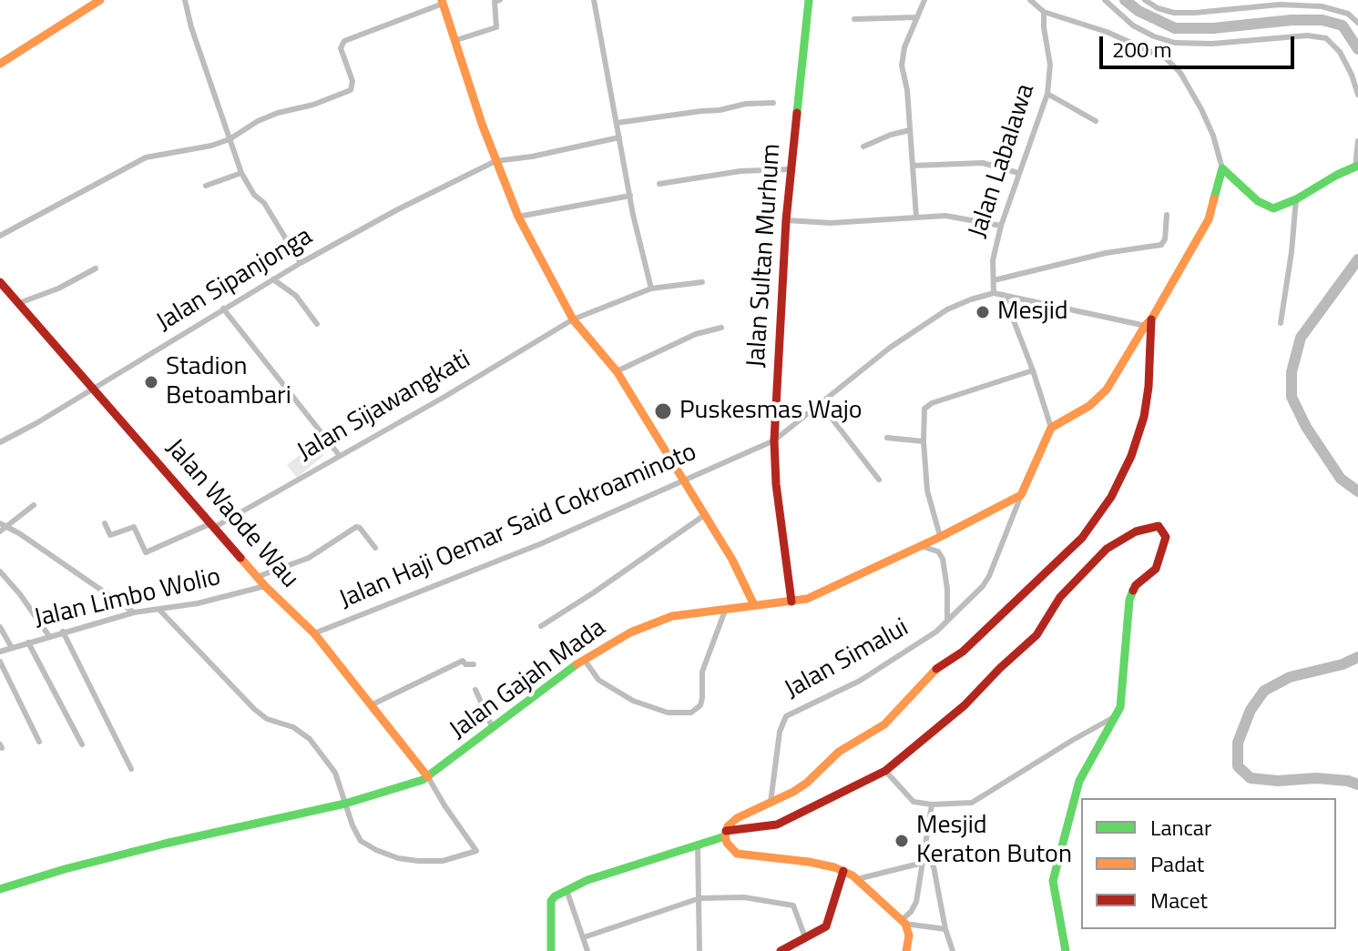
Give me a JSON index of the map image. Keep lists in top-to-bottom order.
{
  "streets": {
    "main road": ["Jalan Sultan Murhum", "Jalan Waode Wau", "Jalan Gajah Mada"],
    "street": [
      "Jalan Labalawa",
      "Jalan Sipanjonga",
      "Jalan Sijawangkati",
      "Jalan Haji Oemar Said Cokroaminoto",
      "Jalan Limbo Wolio",
      "Jalan Simalui"
    ]
  },
  "crossings": [
    ["Jalan Labalawa", "Jalan Haji Oemar Said Cokroaminoto"],
    ["Jalan Sultan Murhum", "Jalan Haji Oemar Said Cokroaminoto"],
    ["Jalan Sultan Murhum", "Jalan Gajah Mada"],
    ["Jalan Sipanjonga", "Jalan Waode Wau"],
    ["Jalan Sijawangkati", "Jalan Waode Wau"],
    ["Jalan Waode Wau", "Jalan Haji Oemar Said Cokroaminoto"],
    ["Jalan Waode Wau", "Jalan Limbo Wolio"],
    ["Jalan Waode Wau", "Jalan Gajah Mada"],
    ["Jalan Simalui", "Jalan Gajah Mada"]
  ],
  "places": [
    "Mesjid",
    "Stadion Betoambari",
    "Puskesmas Wajo",
    "Mesjid Keraton Buton"
  ],
  "legend": ["Lancar", "Padat", "Macet"],
  "scale_bar": "200 m"
}
